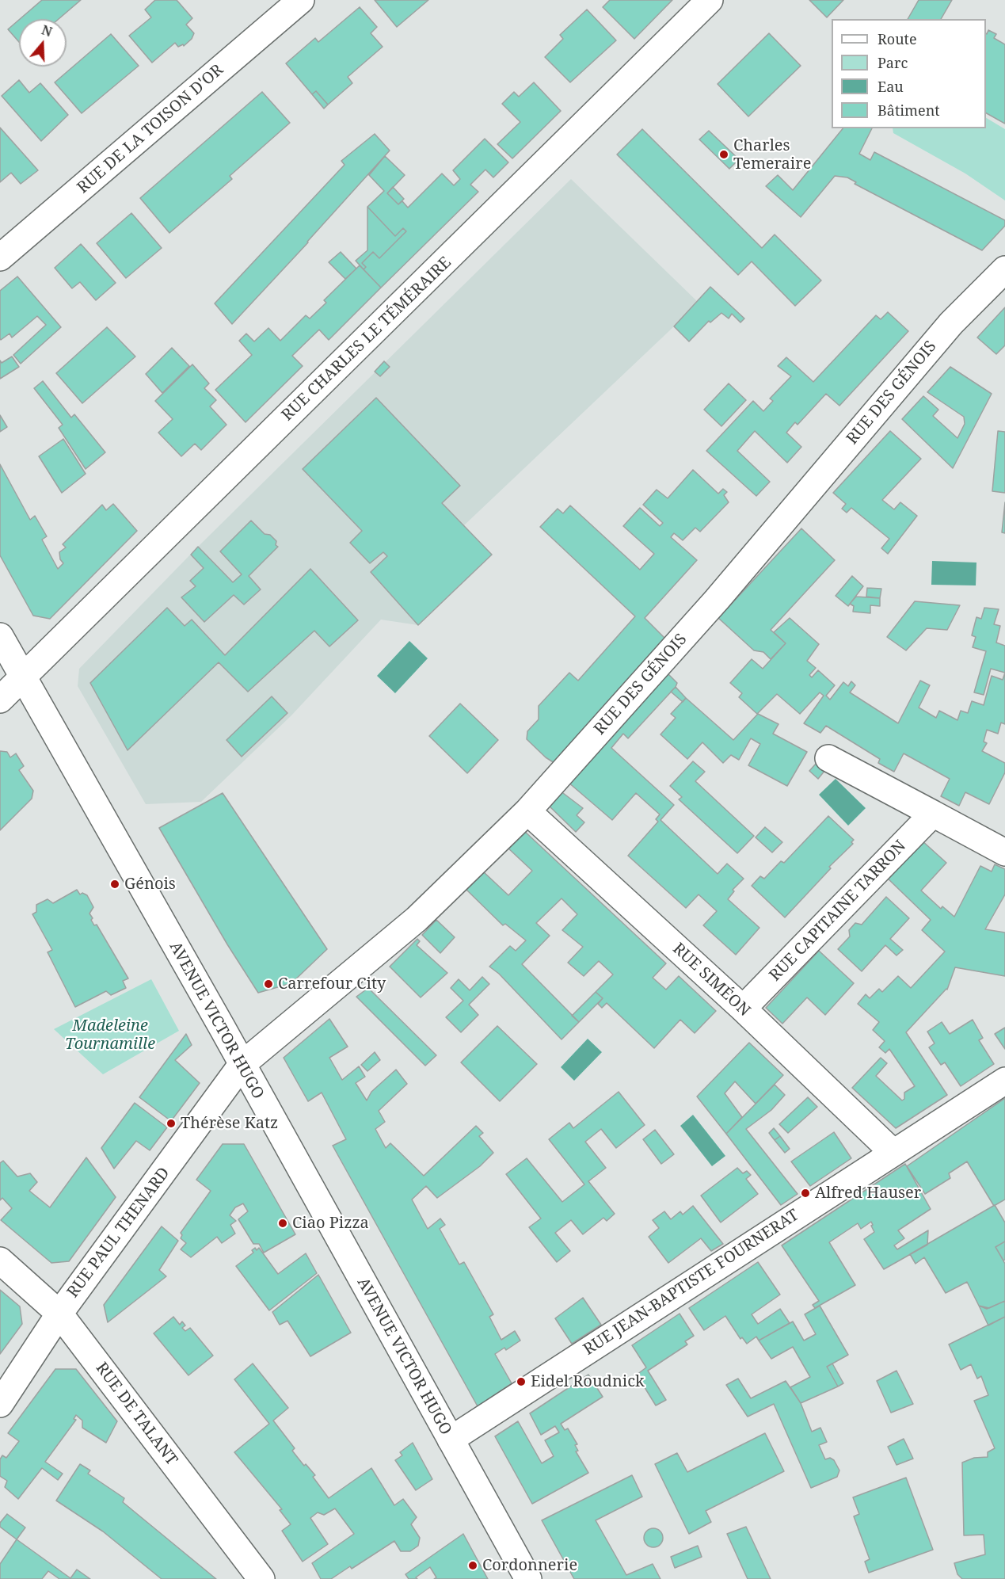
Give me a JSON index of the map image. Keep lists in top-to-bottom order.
{
  "streets": {
    "street": [
      "RUE DE LA TOISON D'OR",
      "RUE CHARLES LE TÉMÉRAIRE",
      "RUE DES GÉNOIS",
      "RUE CAPITAINE TARRON",
      "RUE SIMÉON",
      "AVENUE VICTOR HUGO",
      "RUE PAUL THENARD",
      "RUE JEAN-BAPTISTE FOURNERAT",
      "RUE DE TALANT"
    ]
  },
  "crossings": [
    ["RUE CHARLES LE TÉMÉRAIRE", "AVENUE VICTOR HUGO"],
    ["RUE DES GÉNOIS", "RUE SIMÉON"],
    ["RUE DES GÉNOIS", "AVENUE VICTOR HUGO"],
    ["RUE DES GÉNOIS", "RUE PAUL THENARD"],
    ["RUE CAPITAINE TARRON", "RUE SIMÉON"],
    ["RUE SIMÉON", "RUE JEAN-BAPTISTE FOURNERAT"],
    ["AVENUE VICTOR HUGO", "RUE PAUL THENARD"],
    ["AVENUE VICTOR HUGO", "RUE JEAN-BAPTISTE FOURNERAT"],
    ["RUE PAUL THENARD", "RUE DE TALANT"]
  ],
  "parks": ["Madeleine Tournamille"],
  "places": [
    "Charles Temeraire",
    "Génois",
    "Carrefour City",
    "Thérèse Katz",
    "Alfred Hauser",
    "Ciao Pizza",
    "Eidel Roudnick",
    "Cordonnerie"
  ],
  "legend": [
    "Route",
    "Parc",
    "Eau",
    "Bâtiment"
  ],
  "north": "top"
}
